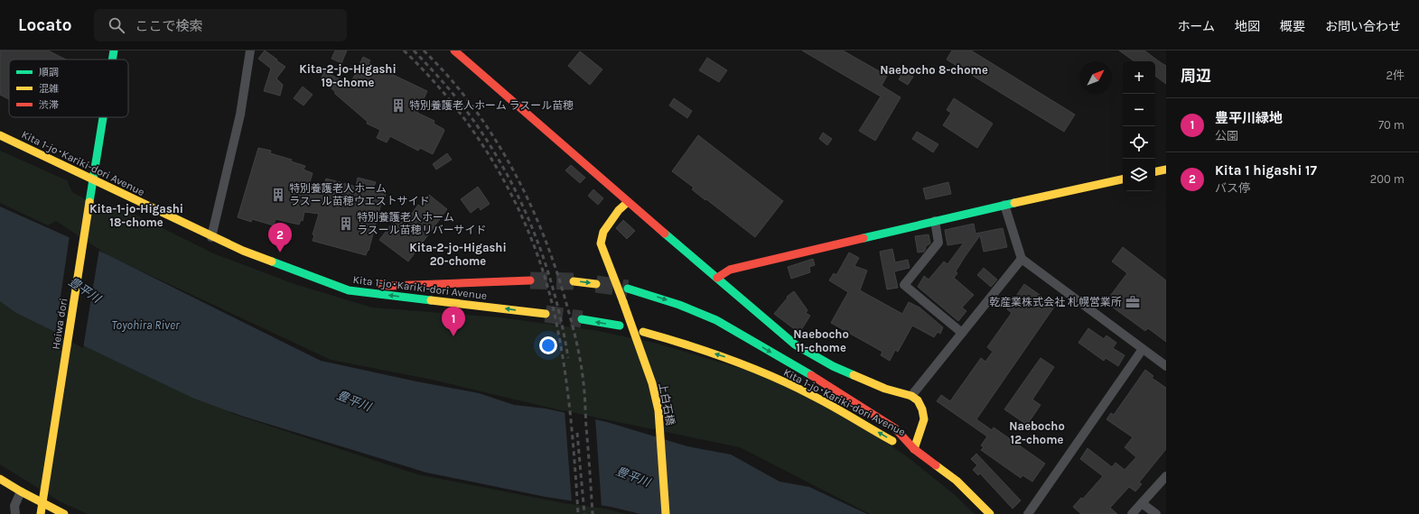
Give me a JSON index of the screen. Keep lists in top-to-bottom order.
{
  "streets": {
    "main road": ["Kita 1-jo･Kariki-dori Avenue", "Heiwa dori", "上白石橋"]
  },
  "crossings": [
    ["Kita 1-jo･Kariki-dori Avenue", "Heiwa dori"]
  ],
  "districts": [
    "Kita-2-jo-Higashi 19-chome",
    "Naebocho 8-chome",
    "Kita-1-jo-Higashi 18-chome",
    "Kita-2-jo-Higashi 20-chome",
    "Naebocho 11-chome",
    "Naebocho 12-chome"
  ],
  "water": ["豊平川", "Toyohira River"],
  "places": {
    "building": ["特別養護老人ホーム ラスール苗穂", "特別養護老人ホーム ラスール苗穂ウエストサイド", "特別養護老人ホーム ラスール苗穂リバーサイド"],
    "office": ["乾産業株式会社 札幌営業所"]
  },
  "legend": ["順調", "混雑", "渋滞"],
  "north": "top right",
  "page": {
    "header": "Locato",
    "search": "ここで検索",
    "nav": [
      "ホーム",
      "地図",
      "概要",
      "お問い合わせ"
    ],
    "heading": ["周辺", "2件"],
    "map_buttons": ["+", "−"],
    "list": [
      {
        "mark": "1",
        "name": "豊平川緑地",
        "note": "公園",
        "value": "70 m"
      },
      {
        "mark": "2",
        "name": "Kita 1 higashi 17",
        "note": "バス停",
        "value": "200 m"
      }
    ],
    "pins": ["2", "1"]
  }
}
